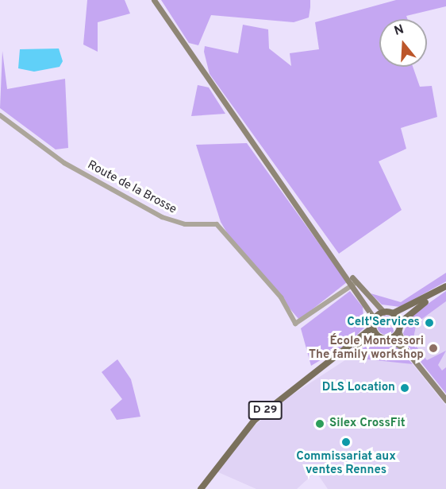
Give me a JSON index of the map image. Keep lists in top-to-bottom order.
{
  "streets": {
    "main road": ["D 29"],
    "street": ["Route de la Brosse"]
  },
  "places": [
    "Celt'Services",
    "École Montessori The family workshop",
    "DLS Location",
    "Silex CrossFit",
    "Commissariat aux ventes Rennes"
  ],
  "north": "top"
}
